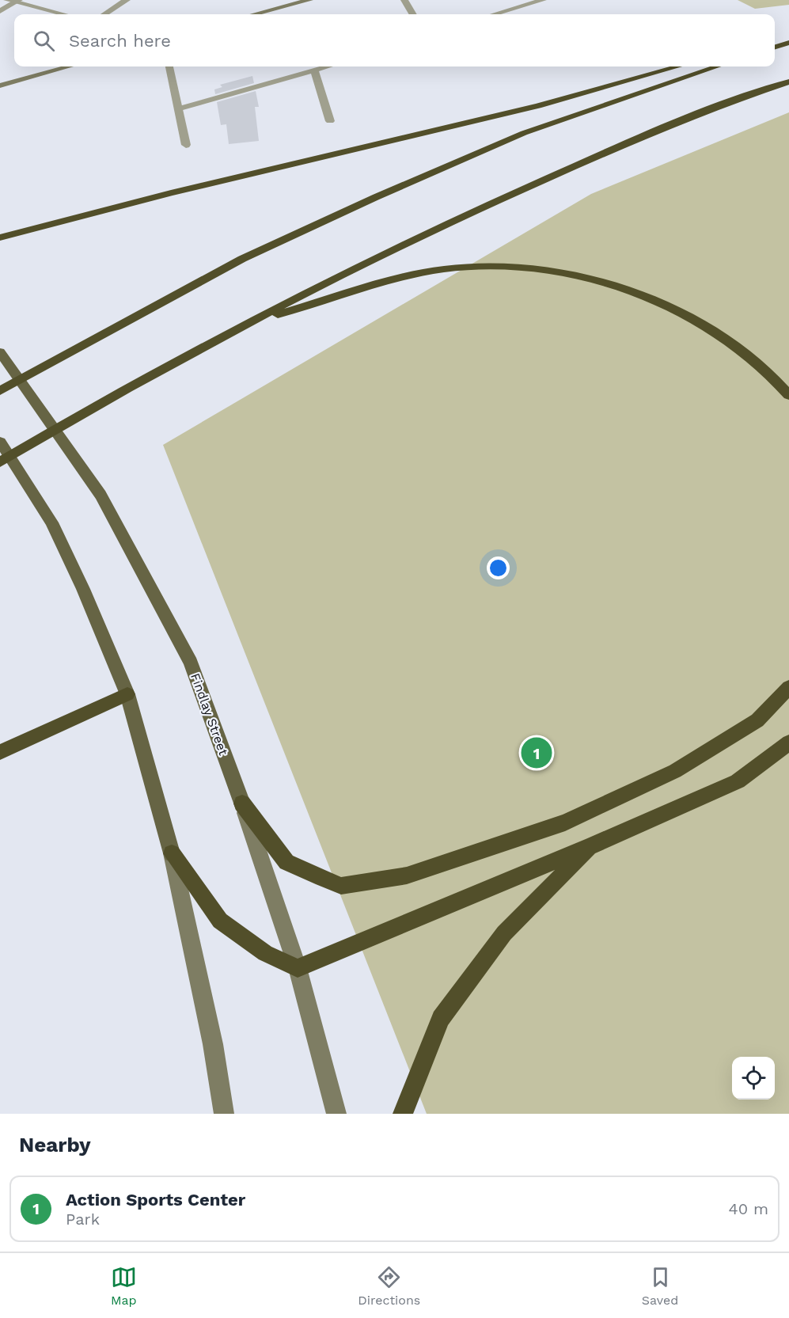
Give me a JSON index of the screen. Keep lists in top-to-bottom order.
{
  "streets": {
    "main road": ["Findlay Street"]
  },
  "page": {
    "search": "Search here",
    "pins": "1",
    "heading": "Nearby",
    "list": [
      {
        "mark": "1",
        "name": "Action Sports Center",
        "note": "Park",
        "value": "40 m"
      }
    ],
    "nav": ["Map", "Directions", "Saved"]
  }
}
